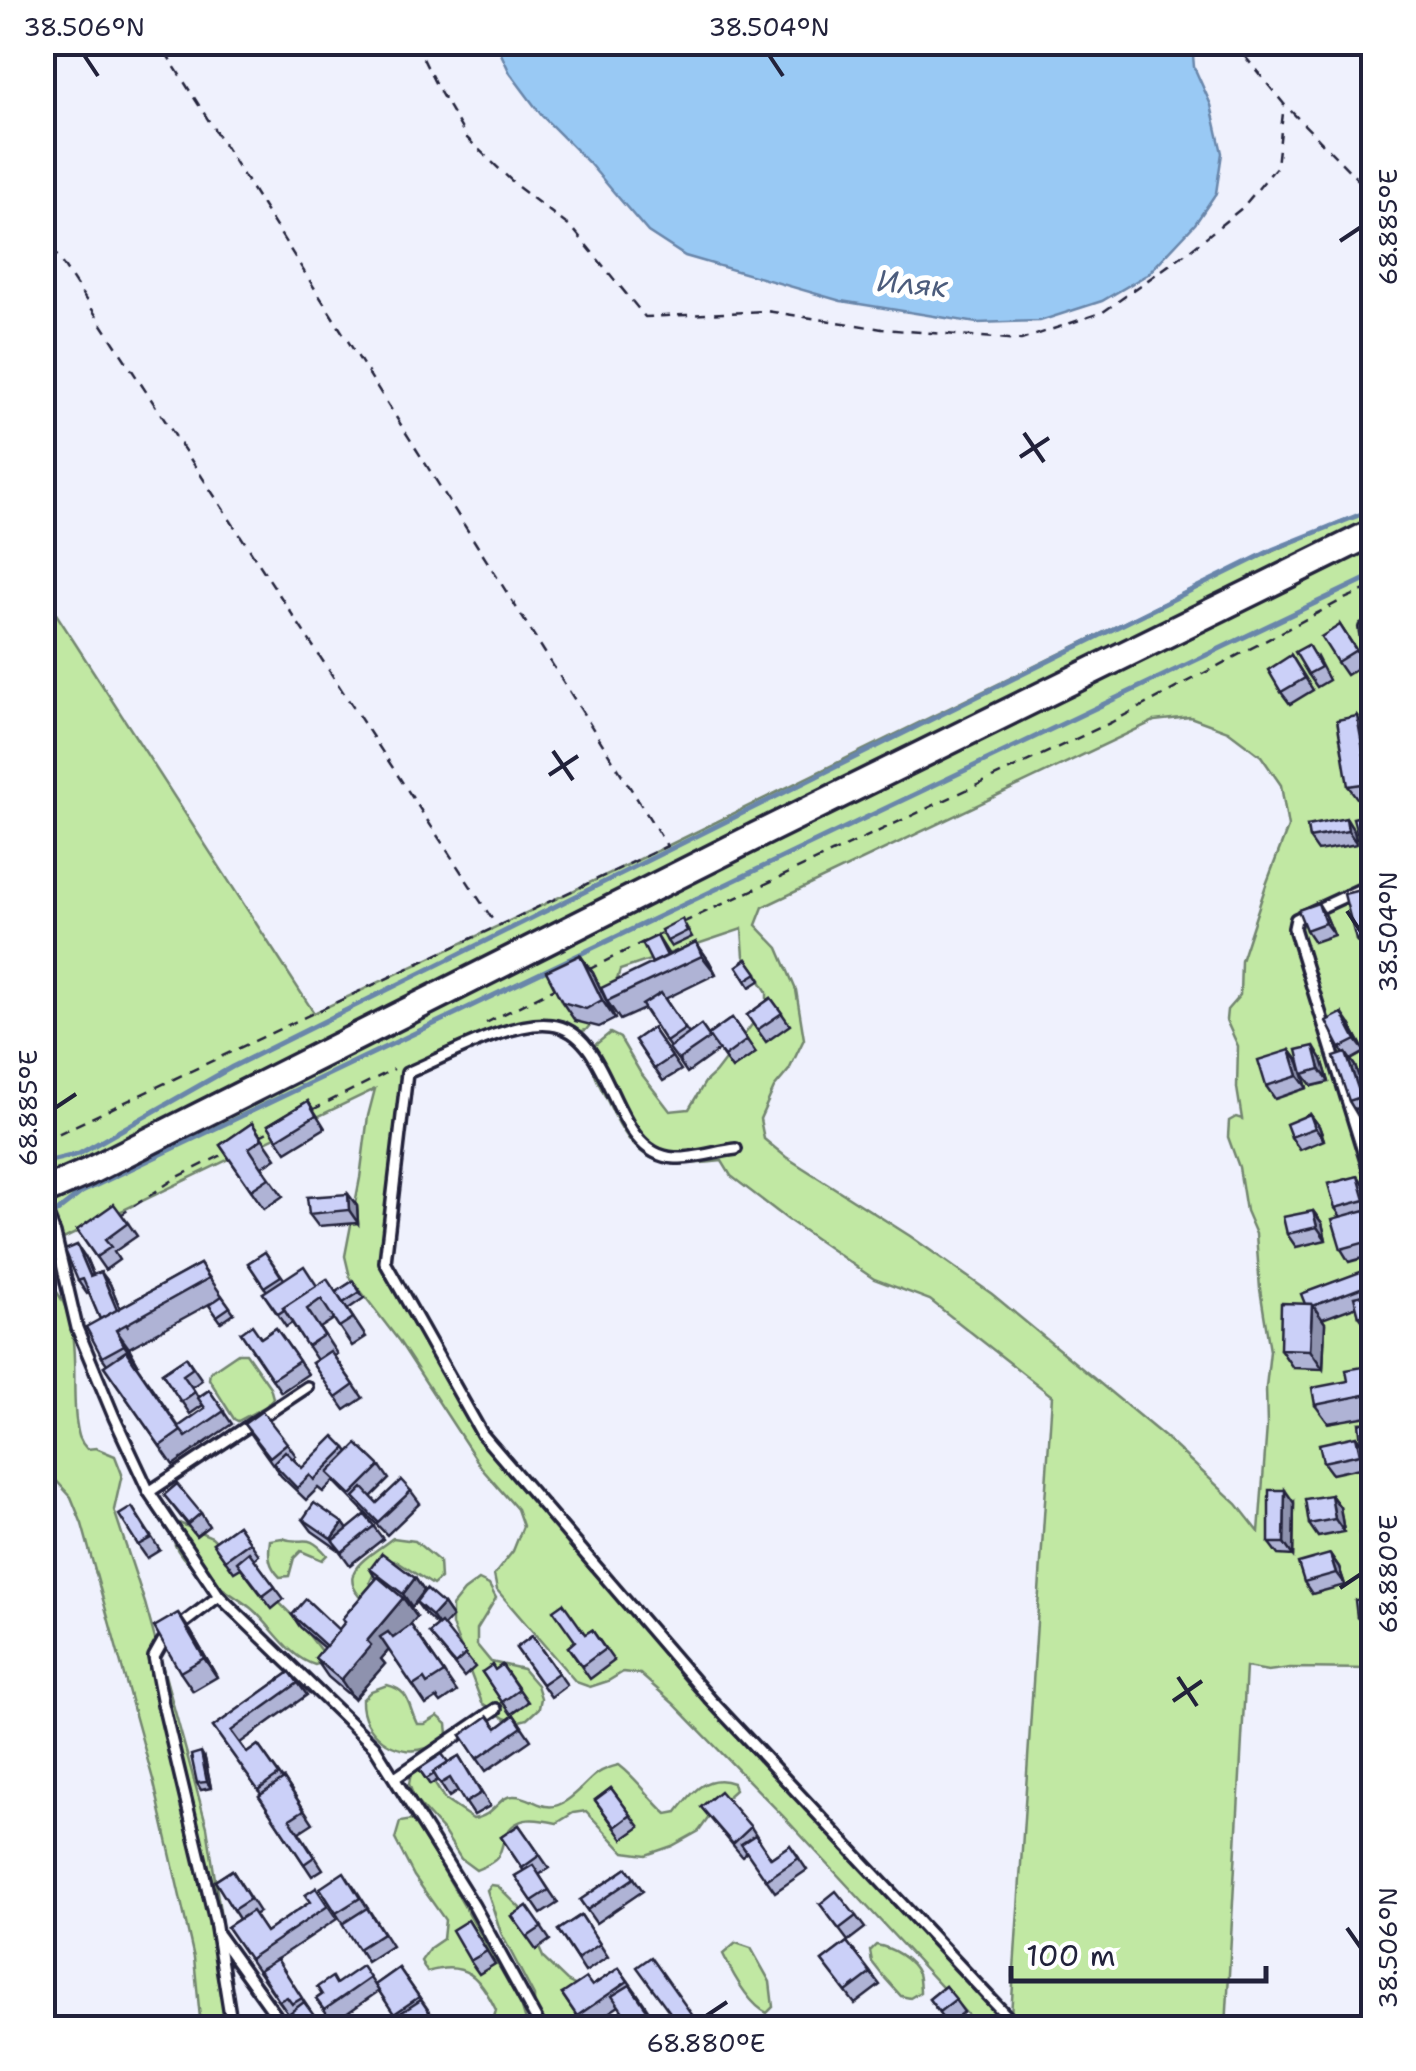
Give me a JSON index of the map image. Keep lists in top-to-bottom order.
{
  "water": ["Иляк"],
  "scale_bar": "100 m",
  "coordinates": [
    "38.506°N",
    "38.504°N",
    "68.885°E",
    "68.880°E"
  ]
}
